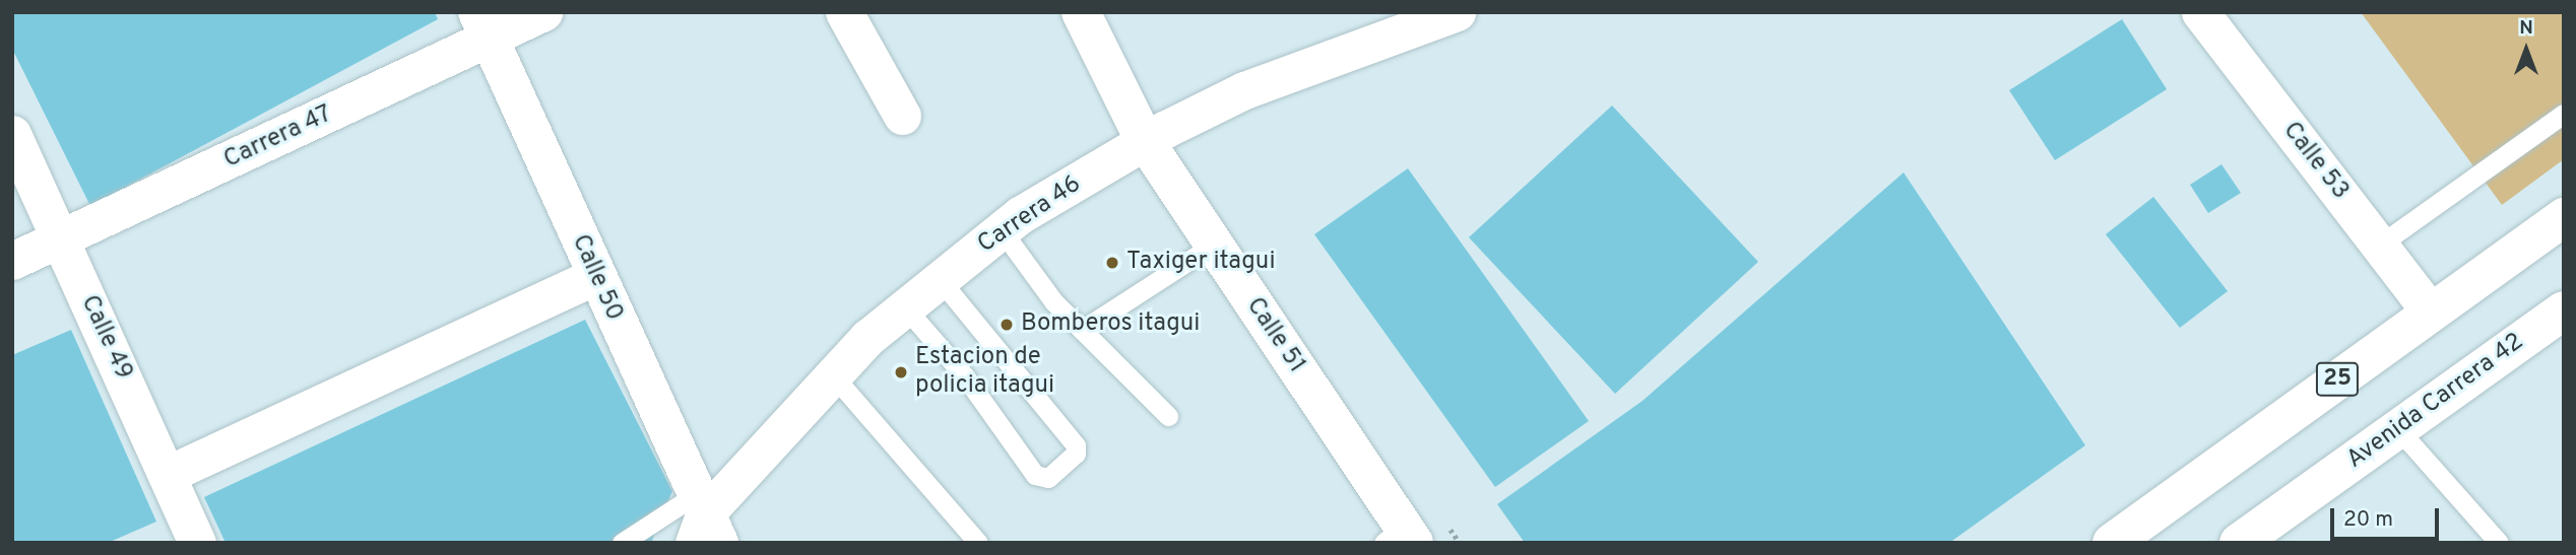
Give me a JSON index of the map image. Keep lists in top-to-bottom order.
{
  "streets": {
    "main road": [
      "Calle 50",
      "Calle 51",
      "25",
      "Avenida Carrera 42"
    ],
    "street": [
      "Carrera 47",
      "Calle 53",
      "Carrera 46",
      "Calle 49"
    ]
  },
  "crossings": [
    ["Carrera 47", "Calle 50"],
    ["Carrera 47", "Calle 49"],
    ["Calle 53", "25"],
    ["Carrera 46", "Calle 50"],
    ["Carrera 46", "Calle 51"]
  ],
  "places": ["Taxiger itagui", "Bomberos itagui", "Estacion de policia itagui"],
  "scale_bar": "20 m",
  "north": "top"
}
